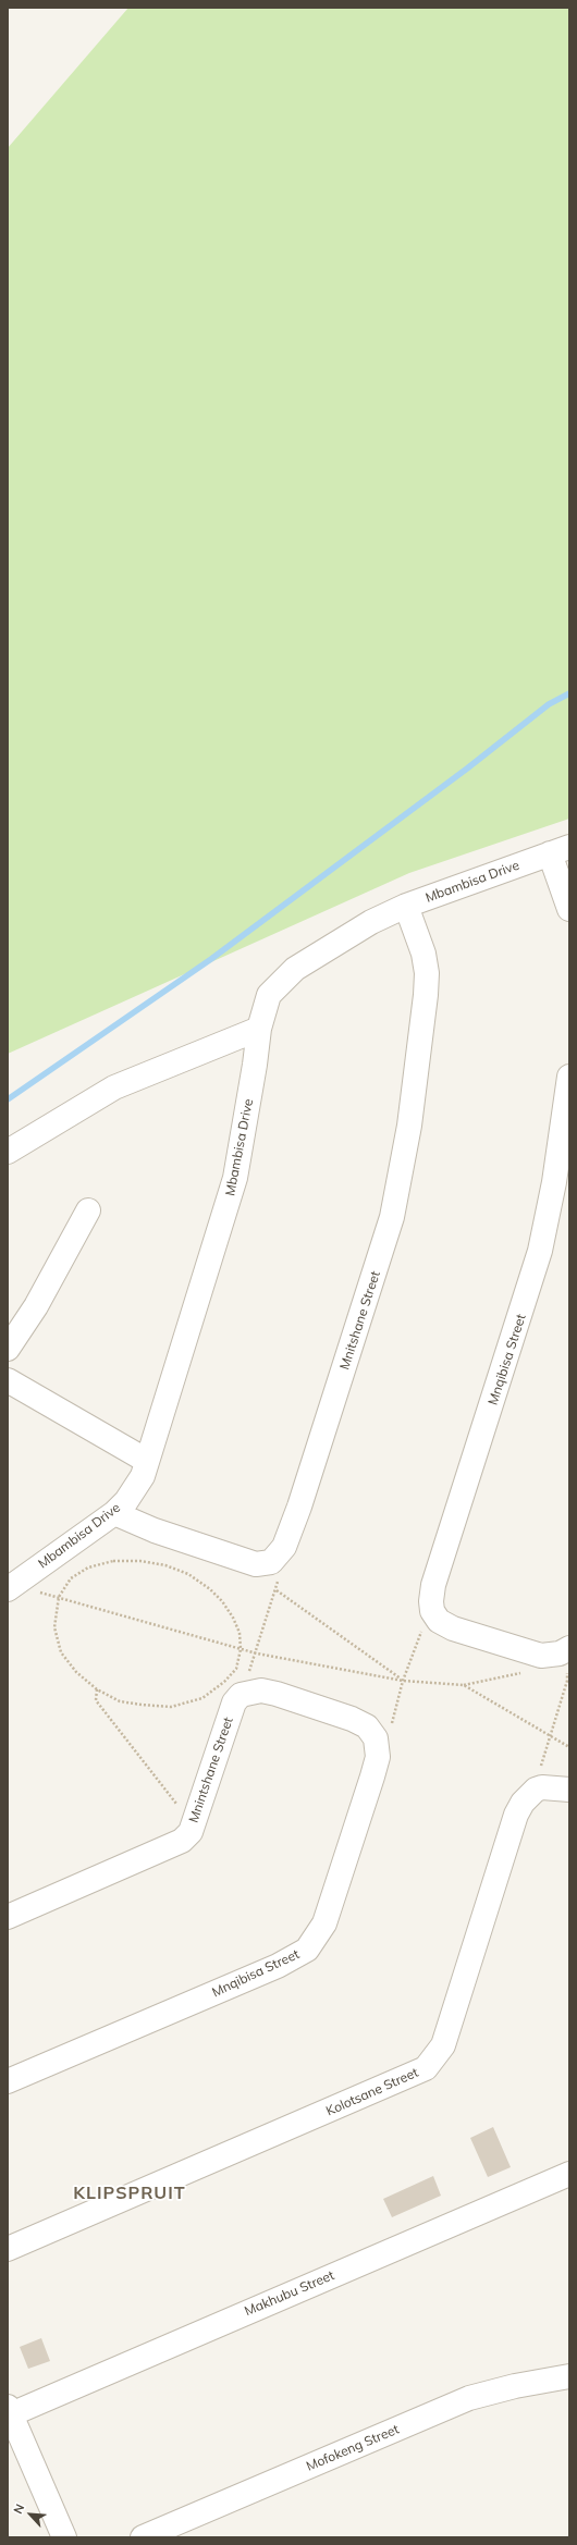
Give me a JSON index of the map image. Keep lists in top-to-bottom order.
{
  "streets": {
    "street": [
      "Mbambisa Drive",
      "Mnitshane Street",
      "Mnqibisa Street",
      "Mnintshane Street",
      "Kolotsane Street",
      "Makhubu Street",
      "Mofokeng Street"
    ]
  },
  "crossings": [
    ["Mbambisa Drive", "Mnitshane Street"]
  ],
  "districts": ["KLIPSPRUIT"],
  "north": "top left"
}
